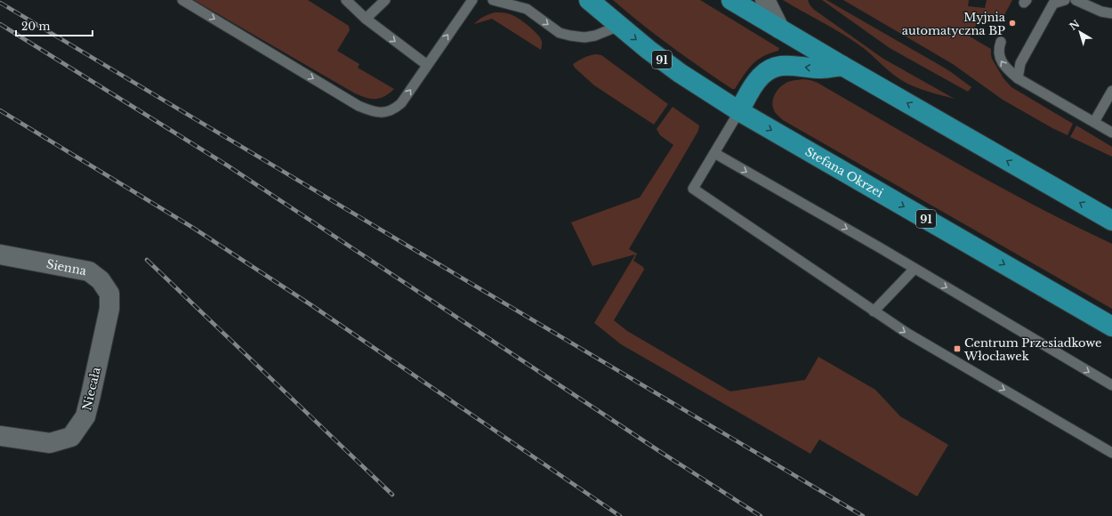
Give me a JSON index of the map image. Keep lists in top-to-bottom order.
{
  "streets": {
    "main road": ["91", "Stefana Okrzei"],
    "street": ["Sienna", "Niecała"]
  },
  "crossings": [
    ["Sienna", "Niecała"]
  ],
  "places": {
    "other": ["Myjnia automatyczna BP"],
    "transit": ["Centrum Przesiadkowe Włocławek"]
  },
  "scale_bar": "20 m",
  "north": "top left"
}
